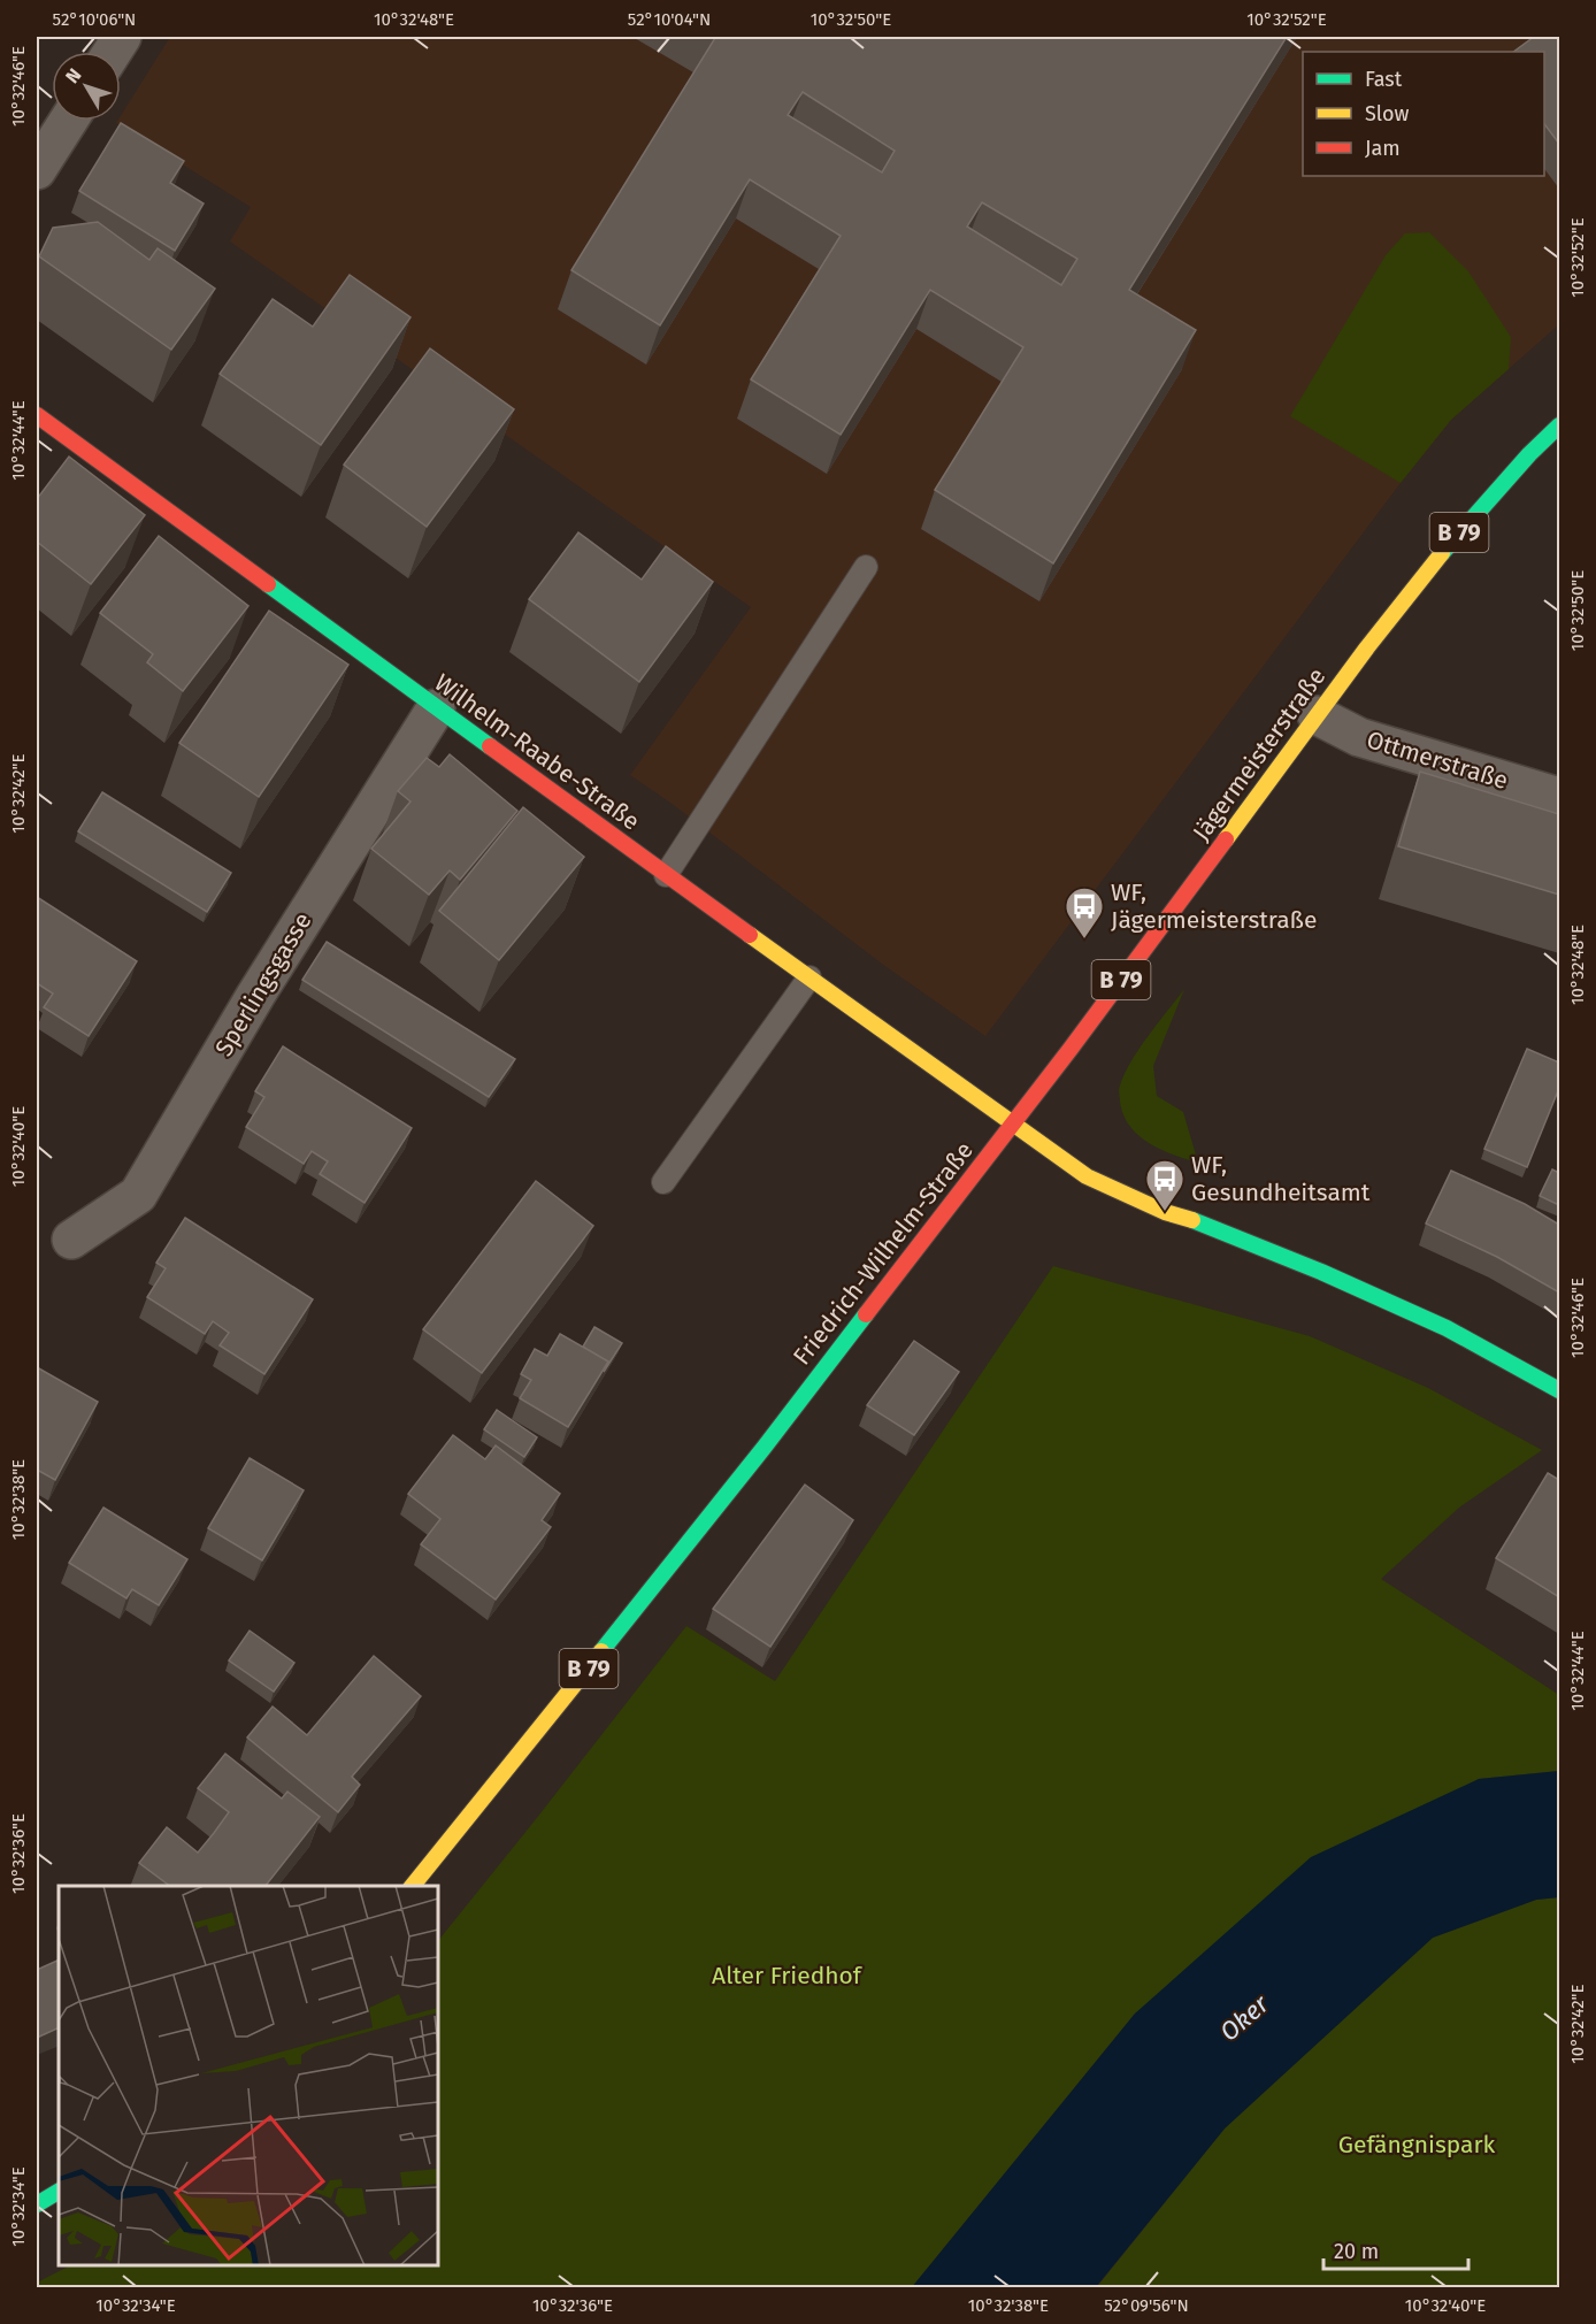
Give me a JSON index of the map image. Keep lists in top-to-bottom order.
{
  "streets": {
    "main road": [
      "B 79",
      "Wilhelm-Raabe-Straße",
      "Jägermeisterstraße",
      "Friedrich-Wilhelm-Straße"
    ],
    "street": ["Ottmerstraße", "Sperlingsgasse"]
  },
  "crossings": [
    ["Wilhelm-Raabe-Straße", "Jägermeisterstraße"],
    ["Wilhelm-Raabe-Straße", "Sperlingsgasse"],
    ["Wilhelm-Raabe-Straße", "Friedrich-Wilhelm-Straße"],
    ["Jägermeisterstraße", "Ottmerstraße"],
    ["Jägermeisterstraße", "Friedrich-Wilhelm-Straße"]
  ],
  "water": ["Oker"],
  "parks": ["Alter Friedhof", "Gefängnispark"],
  "places": {
    "bus stop": ["WF, Jägermeisterstraße", "WF, Gesundheitsamt"]
  },
  "legend": ["Fast", "Slow", "Jam"],
  "scale_bar": "20 m",
  "north": "top left",
  "coordinates": [
    "52°10'06\"N",
    "10°32'48\"E",
    "52°10'04\"N",
    "10°32'50\"E",
    "10°32'52\"E",
    "10°32'46\"E",
    "10°32'44\"E",
    "10°32'42\"E",
    "10°32'40\"E",
    "10°32'38\"E",
    "10°32'36\"E",
    "10°32'34\"E",
    "52°09'56\"N"
  ]
}
